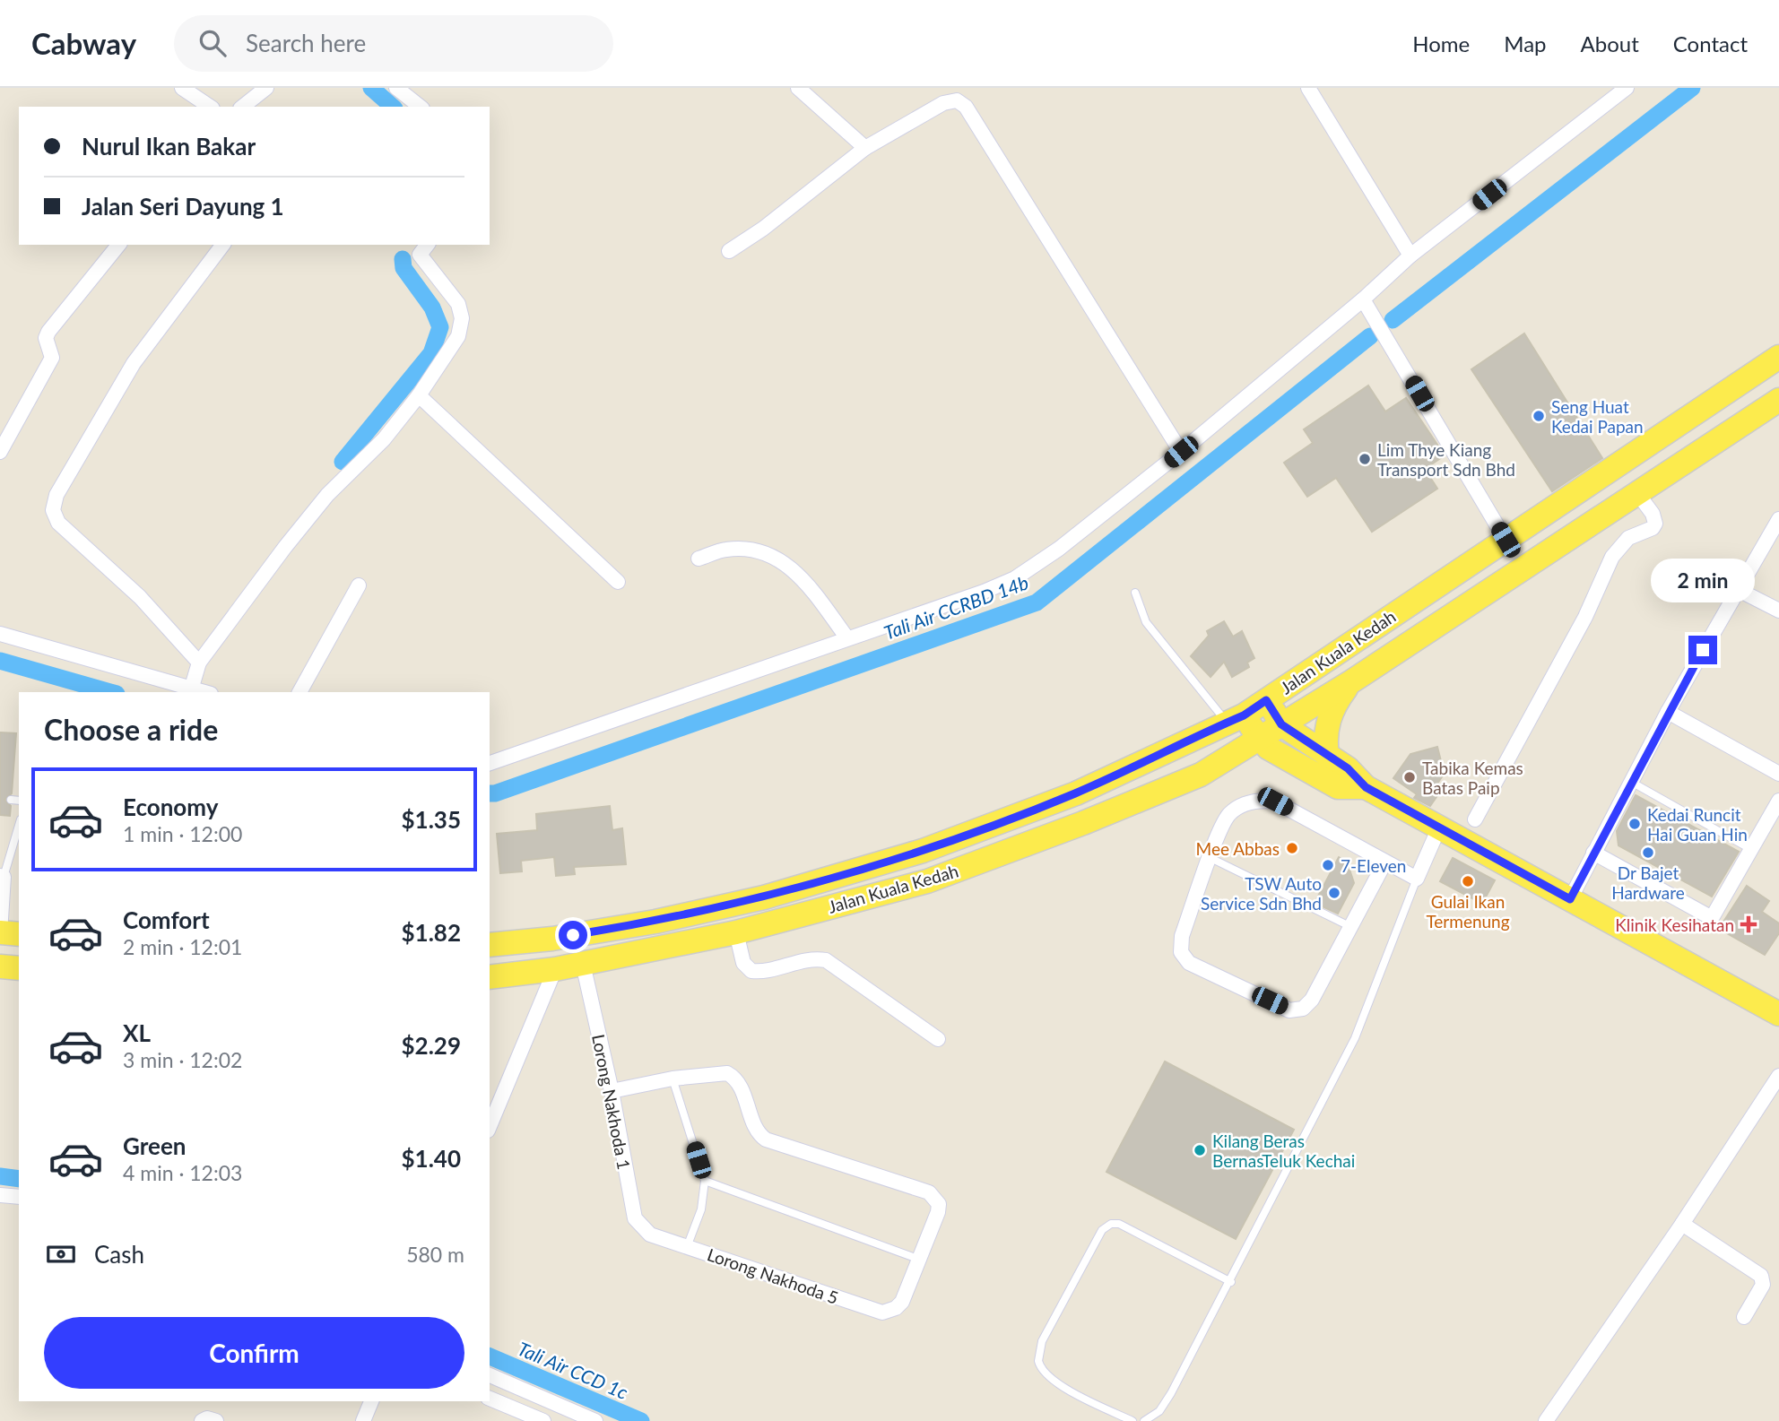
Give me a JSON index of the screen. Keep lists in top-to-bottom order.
{
  "streets": {
    "main road": ["Jalan Kuala Kedah"],
    "street": ["Lorong Nakhoda 1", "Lorong Nakhoda 5"]
  },
  "crossings": [
    ["Jalan Kuala Kedah", "Lorong Nakhoda 1"],
    ["Lorong Nakhoda 1", "Lorong Nakhoda 5"]
  ],
  "water": ["Tali Air CCRBD 14b", "Tali Air CCD 1c"],
  "places": {
    "other": [
      "Seng Huat Kedai Papan",
      "Lim Thye Kiang Transport Sdn Bhd",
      "Tabika Kemas Batas Paip",
      "Kedai Runcit Hai Guan Hin",
      "Mee Abbas",
      "Dr Bajet Hardware",
      "7-Eleven",
      "Gulai Ikan Termenung",
      "TSW Auto Service Sdn Bhd",
      "Kilang Beras BernasTeluk Kechai"
    ],
    "health": ["Klinik Kesihatan"]
  },
  "page": {
    "header": "Cabway",
    "search": "Search here",
    "nav": [
      "Home",
      "Map",
      "About",
      "Contact"
    ],
    "banner": ["Nurul Ikan Bakar", "Jalan Seri Dayung 1"],
    "bubble": "2 min",
    "heading": "Choose a ride",
    "list": [
      {
        "name": "Economy",
        "note": "1 min · 12:00",
        "value": "$1.35"
      },
      {
        "name": "Comfort",
        "note": "2 min · 12:01",
        "value": "$1.82"
      },
      {
        "name": "XL",
        "note": "3 min · 12:02",
        "value": "$2.29"
      },
      {
        "name": "Green",
        "note": "4 min · 12:03",
        "value": "$1.40"
      }
    ],
    "pay": ["Cash", "580 m"],
    "buttons": "Confirm"
  }
}
